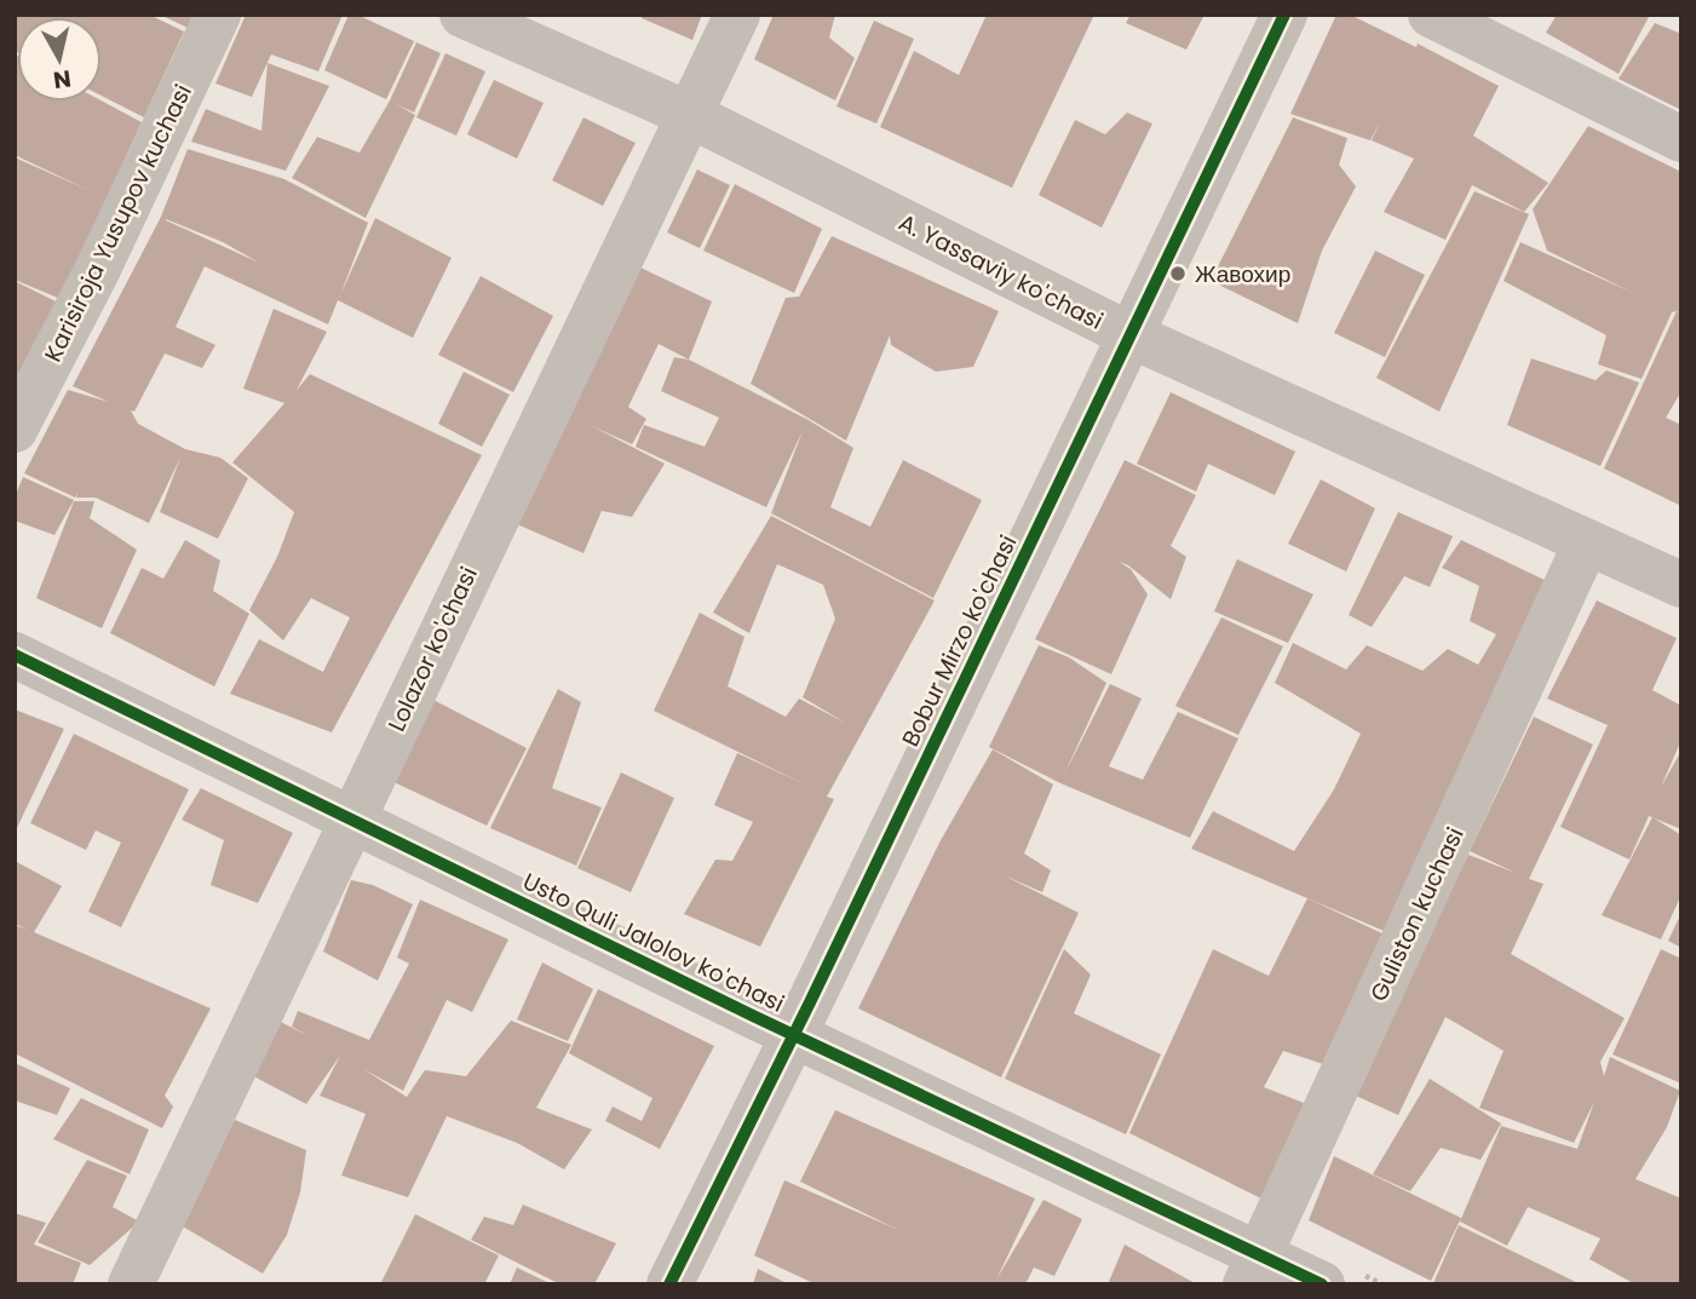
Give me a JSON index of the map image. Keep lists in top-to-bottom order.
{
  "streets": {
    "street": [
      "Karisiroja Yusupov kuchasi",
      "A. Yassaviy ko'chasi",
      "Bobur Mirzo ko'chasi",
      "Lolazor ko'chasi",
      "Guliston kuchasi",
      "Usto Quli Jalolov ko'chasi"
    ]
  },
  "crossings": [
    ["A. Yassaviy ko'chasi", "Bobur Mirzo ko'chasi"],
    ["A. Yassaviy ko'chasi", "Lolazor ko'chasi"],
    ["A. Yassaviy ko'chasi", "Guliston kuchasi"],
    ["Bobur Mirzo ko'chasi", "Usto Quli Jalolov ko'chasi"],
    ["Lolazor ko'chasi", "Usto Quli Jalolov ko'chasi"],
    ["Guliston kuchasi", "Usto Quli Jalolov ko'chasi"]
  ],
  "places": ["Жавохир"],
  "north": "bottom"
}
